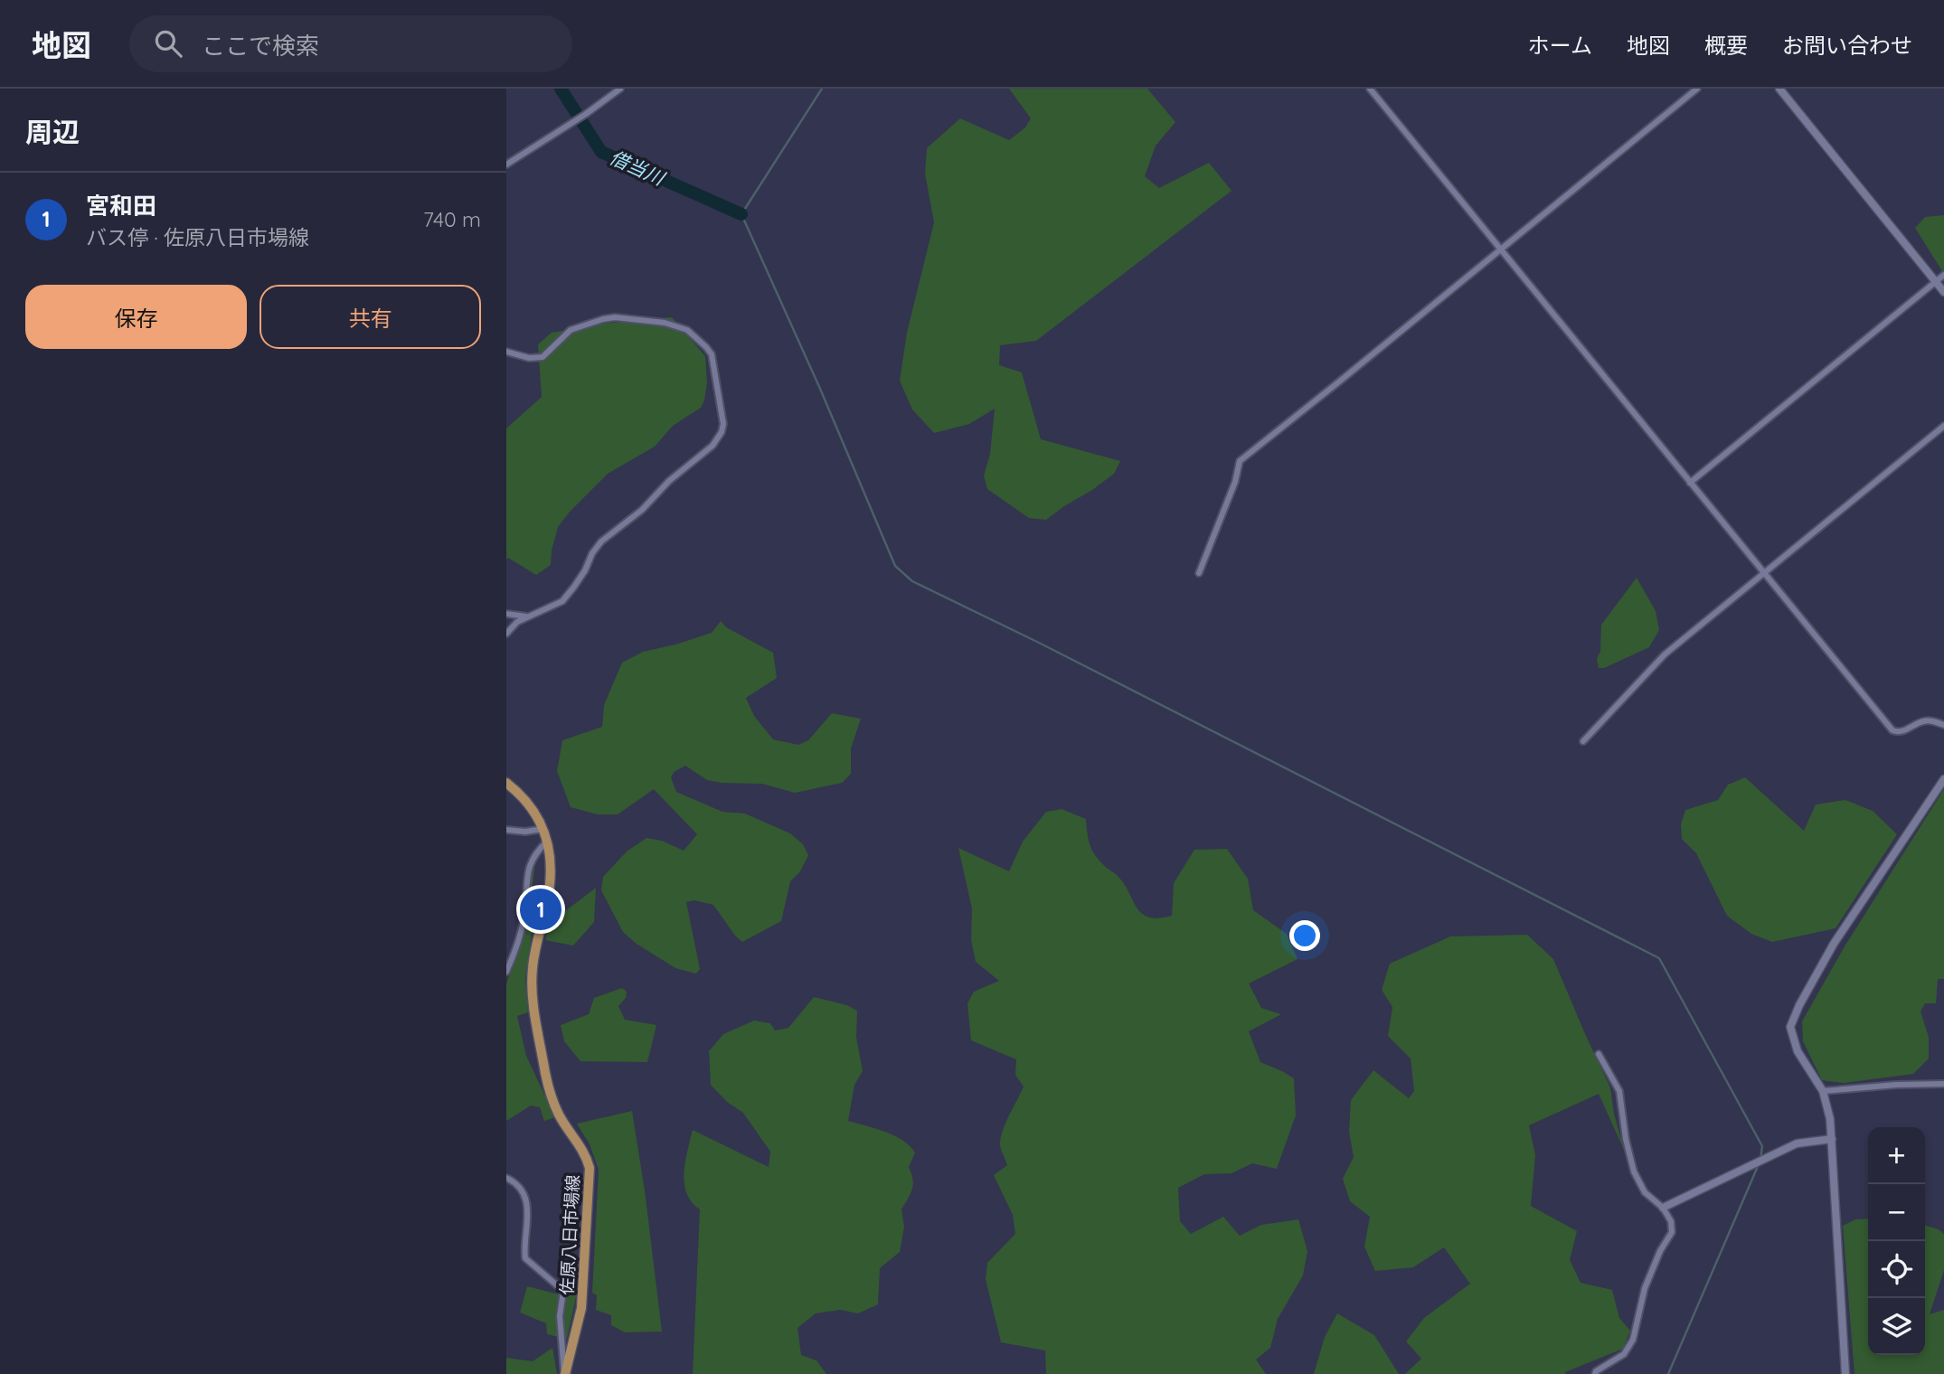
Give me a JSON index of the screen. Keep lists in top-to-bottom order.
{
  "streets": {
    "main road": ["佐原八日市場線"]
  },
  "water": ["借当川"],
  "page": {
    "header": "地図",
    "search": "ここで検索",
    "nav": [
      "ホーム",
      "地図",
      "概要",
      "お問い合わせ"
    ],
    "heading": "周辺",
    "list": [
      {
        "mark": "1",
        "name": "宮和田",
        "note": "バス停 · 佐原八日市場線",
        "value": "740 m"
      }
    ],
    "buttons": ["保存", "共有"],
    "pins": "1",
    "map_buttons": ["+", "−"]
  }
}
